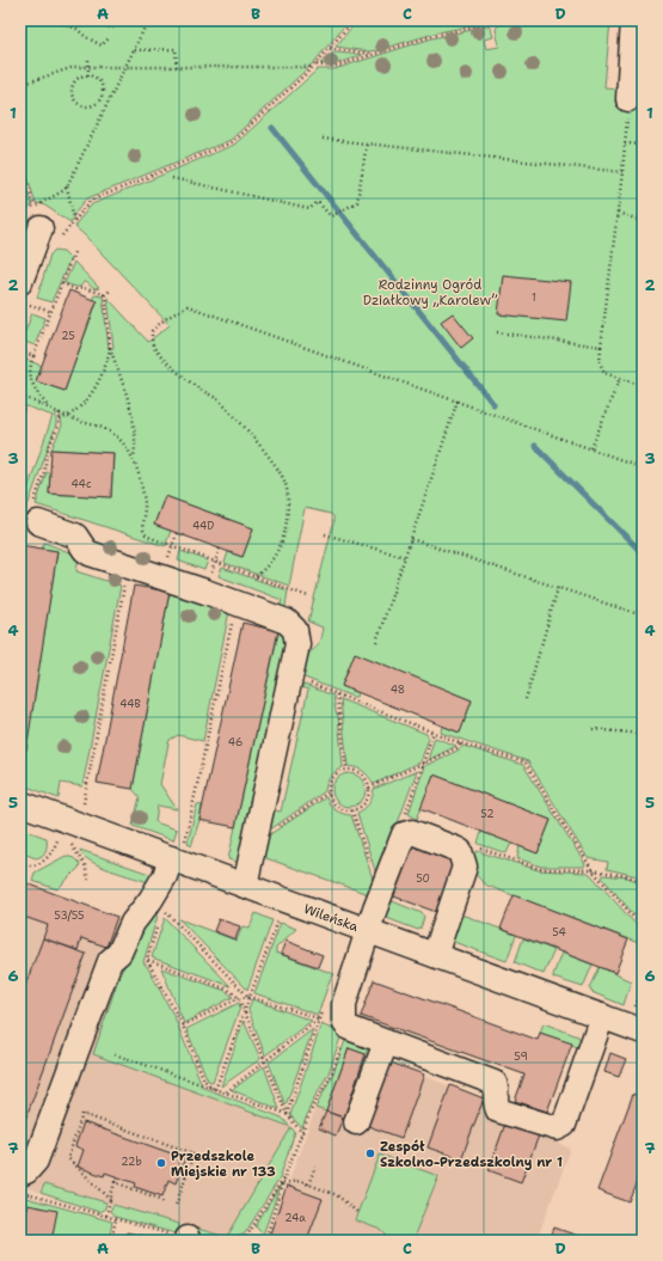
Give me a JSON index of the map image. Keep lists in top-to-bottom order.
{
  "streets": {
    "street": ["Wileńska"]
  },
  "parks": ["Rodzinny Ogród Działkowy „Karolew”"],
  "places": ["Zespół Szkolno-Przedszkolny nr 1", "Przedszkole Miejskie nr 133"],
  "house_numbers": [
    "1",
    "25",
    "44c",
    "44D",
    "48",
    "44B",
    "46",
    "52",
    "50",
    "53/55",
    "54",
    "59",
    "22b",
    "24a"
  ],
  "grid": {
    "columns": [
      "A",
      "B",
      "C",
      "D"
    ],
    "rows": [
      "1",
      "2",
      "3",
      "4",
      "5",
      "6",
      "7"
    ]
  }
}
